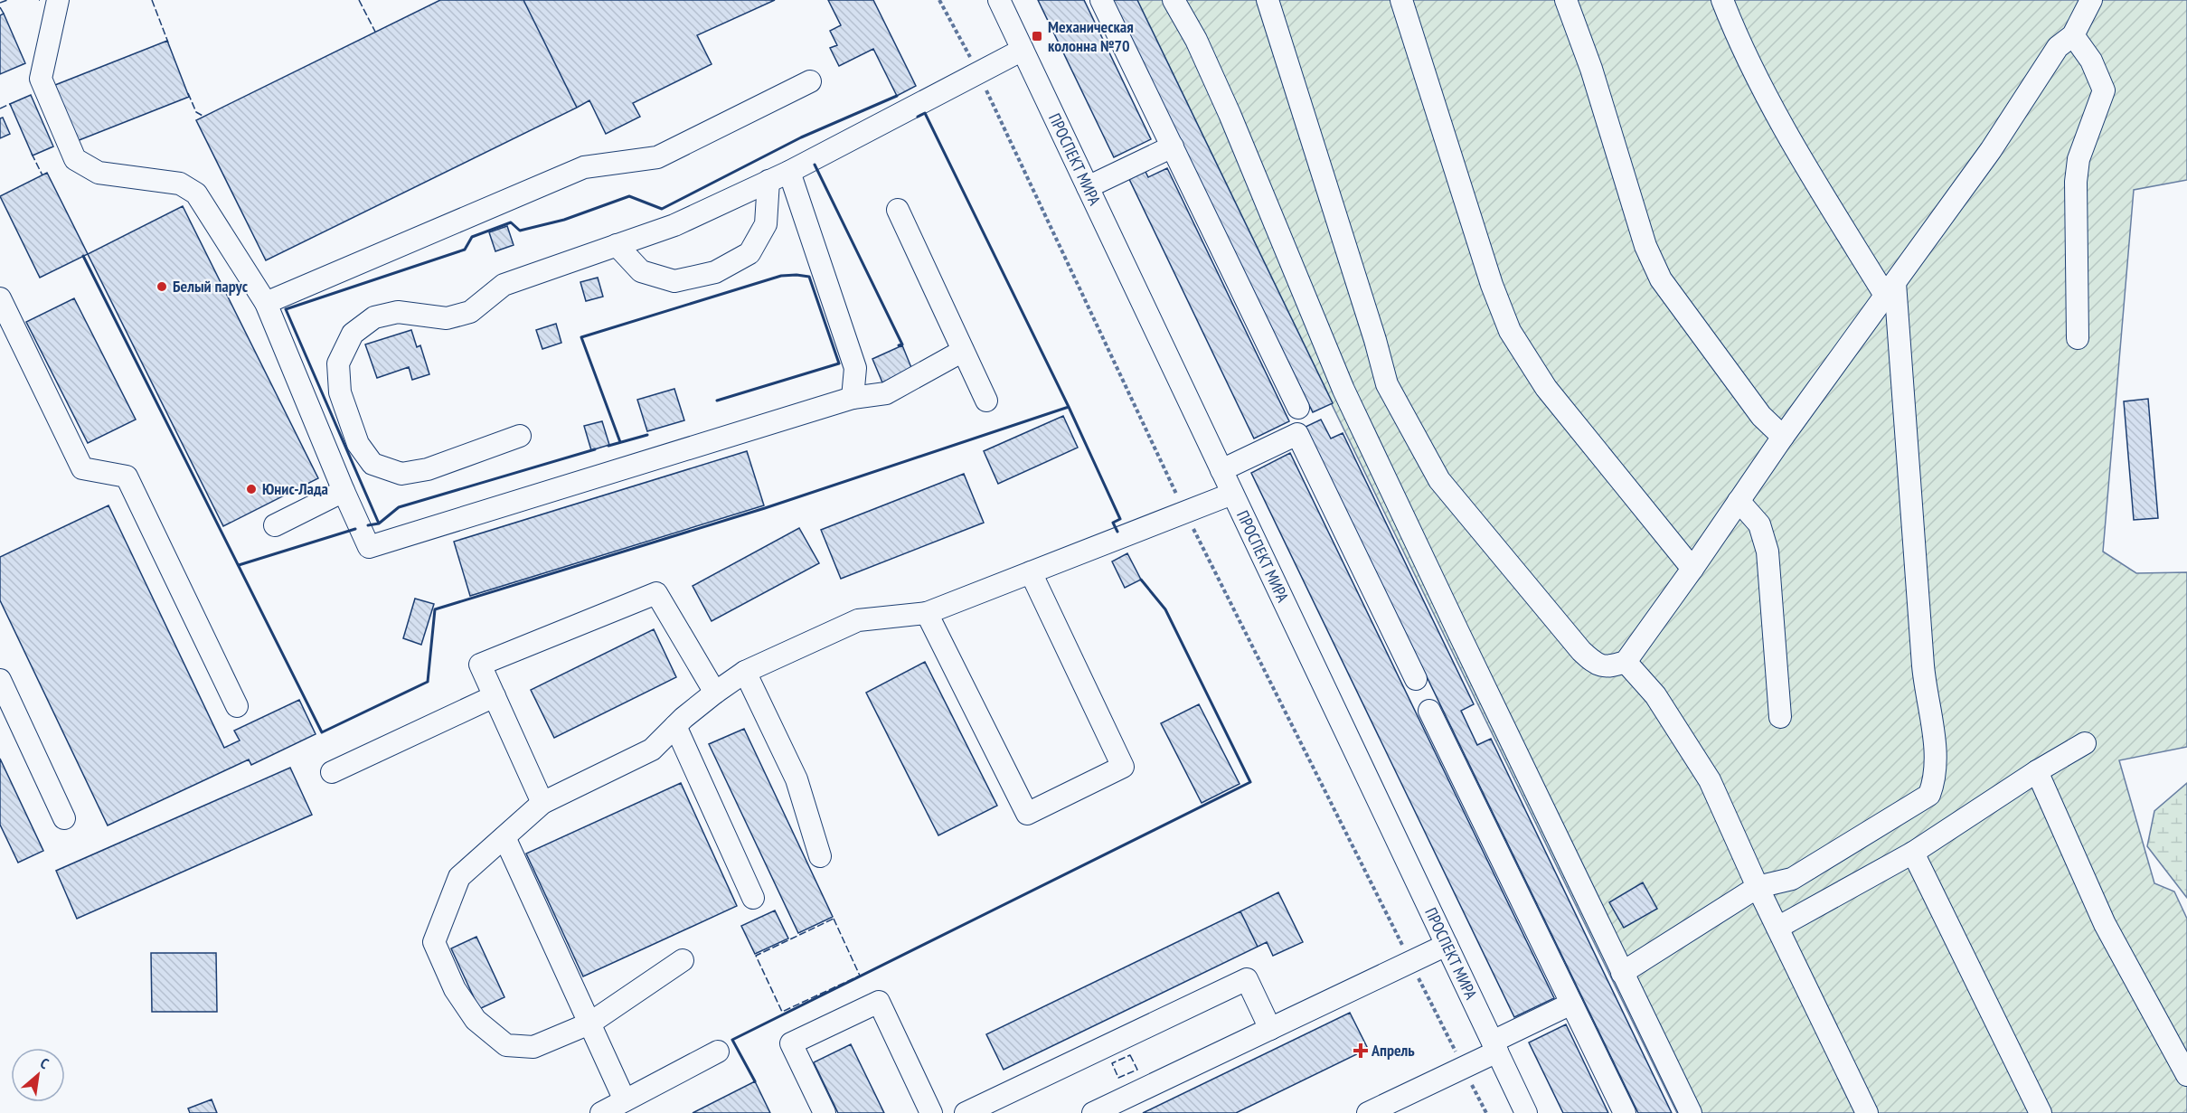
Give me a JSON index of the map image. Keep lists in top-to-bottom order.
{
  "streets": {
    "street": ["ПРОСПЕКТ МИРА"]
  },
  "places": {
    "transit": ["Механическая колонна №70"],
    "other": ["Белый парус", "Юнис-Лада"],
    "health": ["Апрель"]
  },
  "north": "top right"
}
